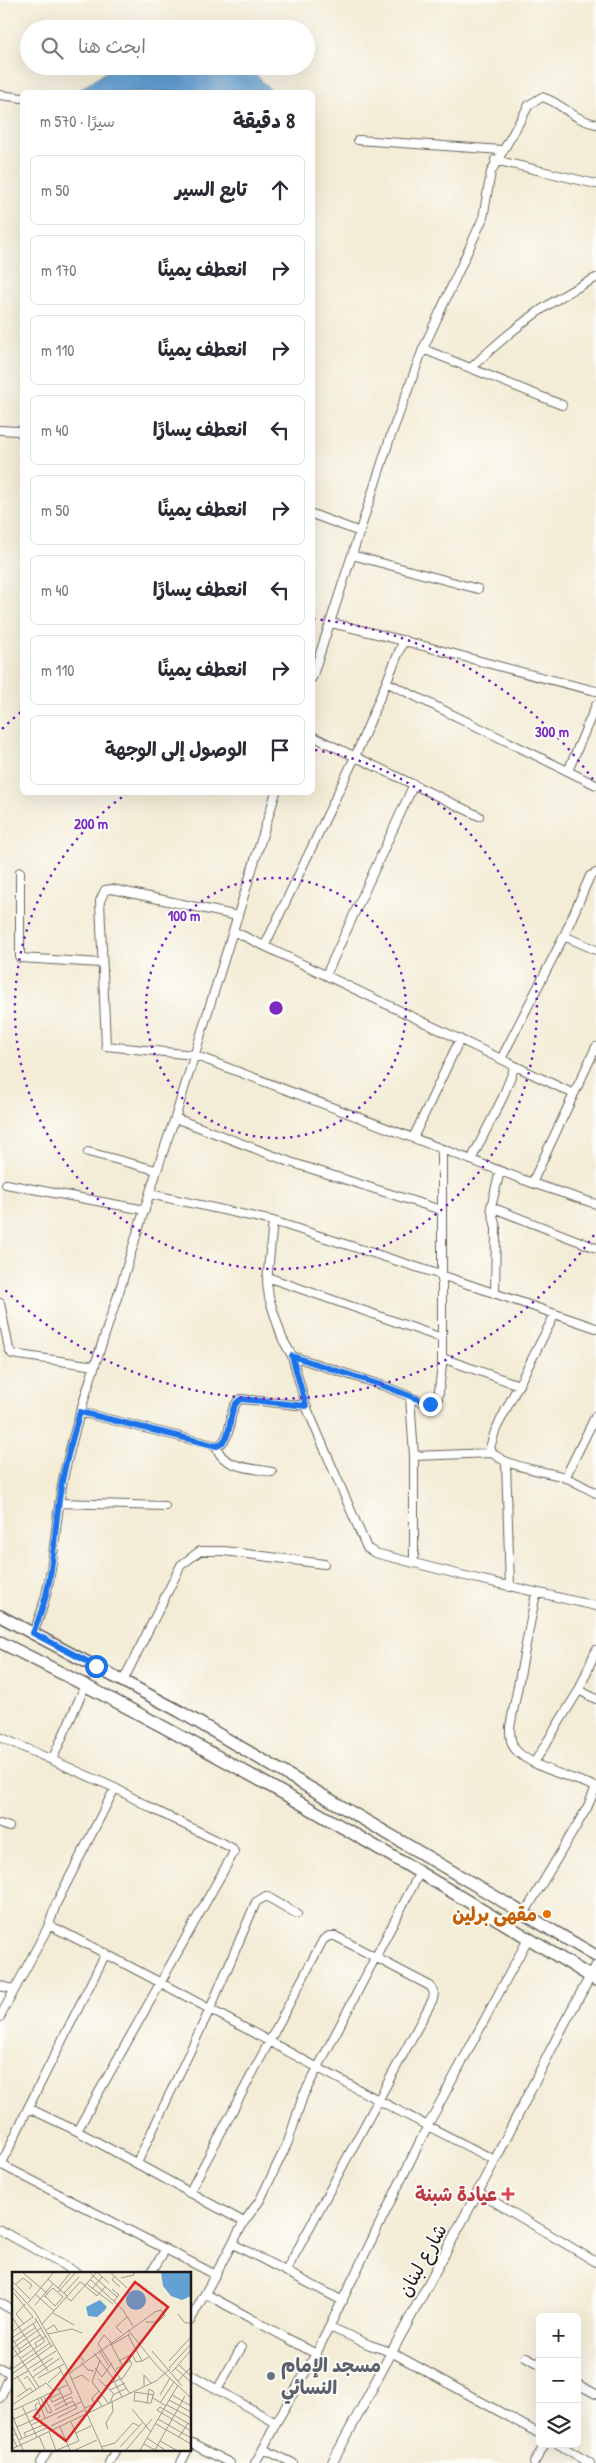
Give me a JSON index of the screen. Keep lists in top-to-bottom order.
{
  "streets": {
    "street": ["شارع لبنان"]
  },
  "places": {
    "other": ["مقهى برلين", "مسجد الإمام النسائي"],
    "health": ["عيادة شبنة"]
  },
  "page": {
    "search": "ابحث هنا",
    "heading": ["8 دقيقة", "سيرًا · 570 m"],
    "list": [
      ["تابع السير", "50 m"],
      ["انعطف يمينًا", "170 m"],
      ["انعطف يمينًا", "110 m"],
      ["انعطف يسارًا", "40 m"],
      ["انعطف يمينًا", "50 m"],
      ["انعطف يسارًا", "40 m"],
      ["انعطف يمينًا", "110 m"],
      "الوصول إلى الوجهة"
    ],
    "map_buttons": ["+", "−"]
  },
  "rings": ["300 m", "200 m", "100 m"]
}
